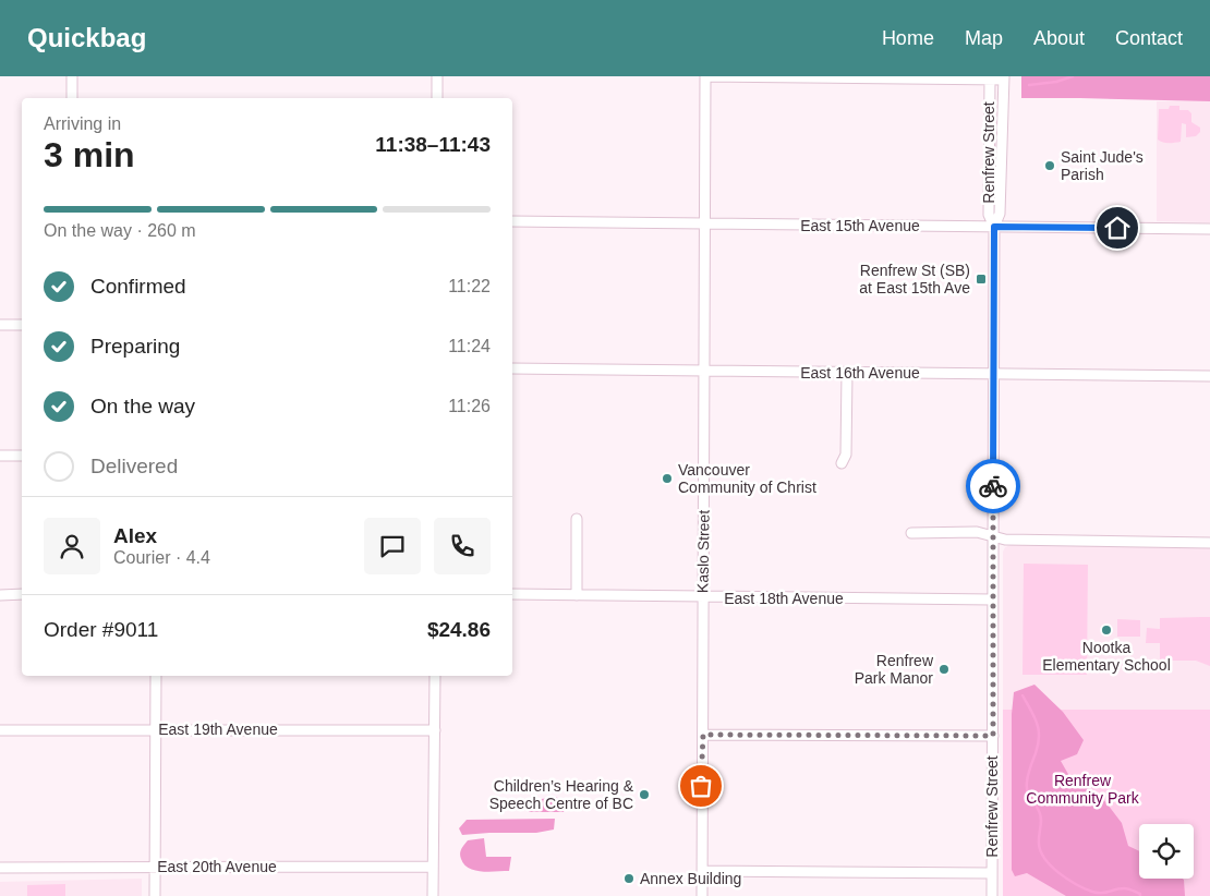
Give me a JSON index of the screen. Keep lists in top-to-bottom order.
{
  "streets": {
    "street": [
      "Renfrew Street",
      "East 15th Avenue",
      "East 16th Avenue",
      "Kaslo Street",
      "East 18th Avenue",
      "East 19th Avenue",
      "East 20th Avenue"
    ]
  },
  "crossings": [
    ["Renfrew Street", "East 15th Avenue"],
    ["Renfrew Street", "East 16th Avenue"],
    ["Renfrew Street", "East 18th Avenue"],
    ["East 15th Avenue", "Kaslo Street"],
    ["East 16th Avenue", "Kaslo Street"],
    ["Kaslo Street", "East 18th Avenue"]
  ],
  "parks": ["Renfrew Community Park"],
  "places": {
    "other": [
      "Saint Jude's Parish",
      "Vancouver Community of Christ",
      "Nootka Elementary School",
      "Renfrew Park Manor",
      "Children’s Hearing & Speech Centre of BC",
      "Annex Building"
    ],
    "transit": ["Renfrew St (SB) at East 15th Ave"]
  },
  "page": {
    "header": "Quickbag",
    "nav": [
      "Home",
      "Map",
      "About",
      "Contact"
    ],
    "heading": ["3 min", "Arriving in", "11:38–11:43"],
    "panel": [
      "Alex",
      "Courier · 4.4",
      "Order #9011",
      "$24.86"
    ],
    "bar": "On the way · 260 m",
    "list": [
      ["Confirmed", "11:22"],
      ["Preparing", "11:24"],
      ["On the way", "11:26"],
      "Delivered"
    ]
  }
}
